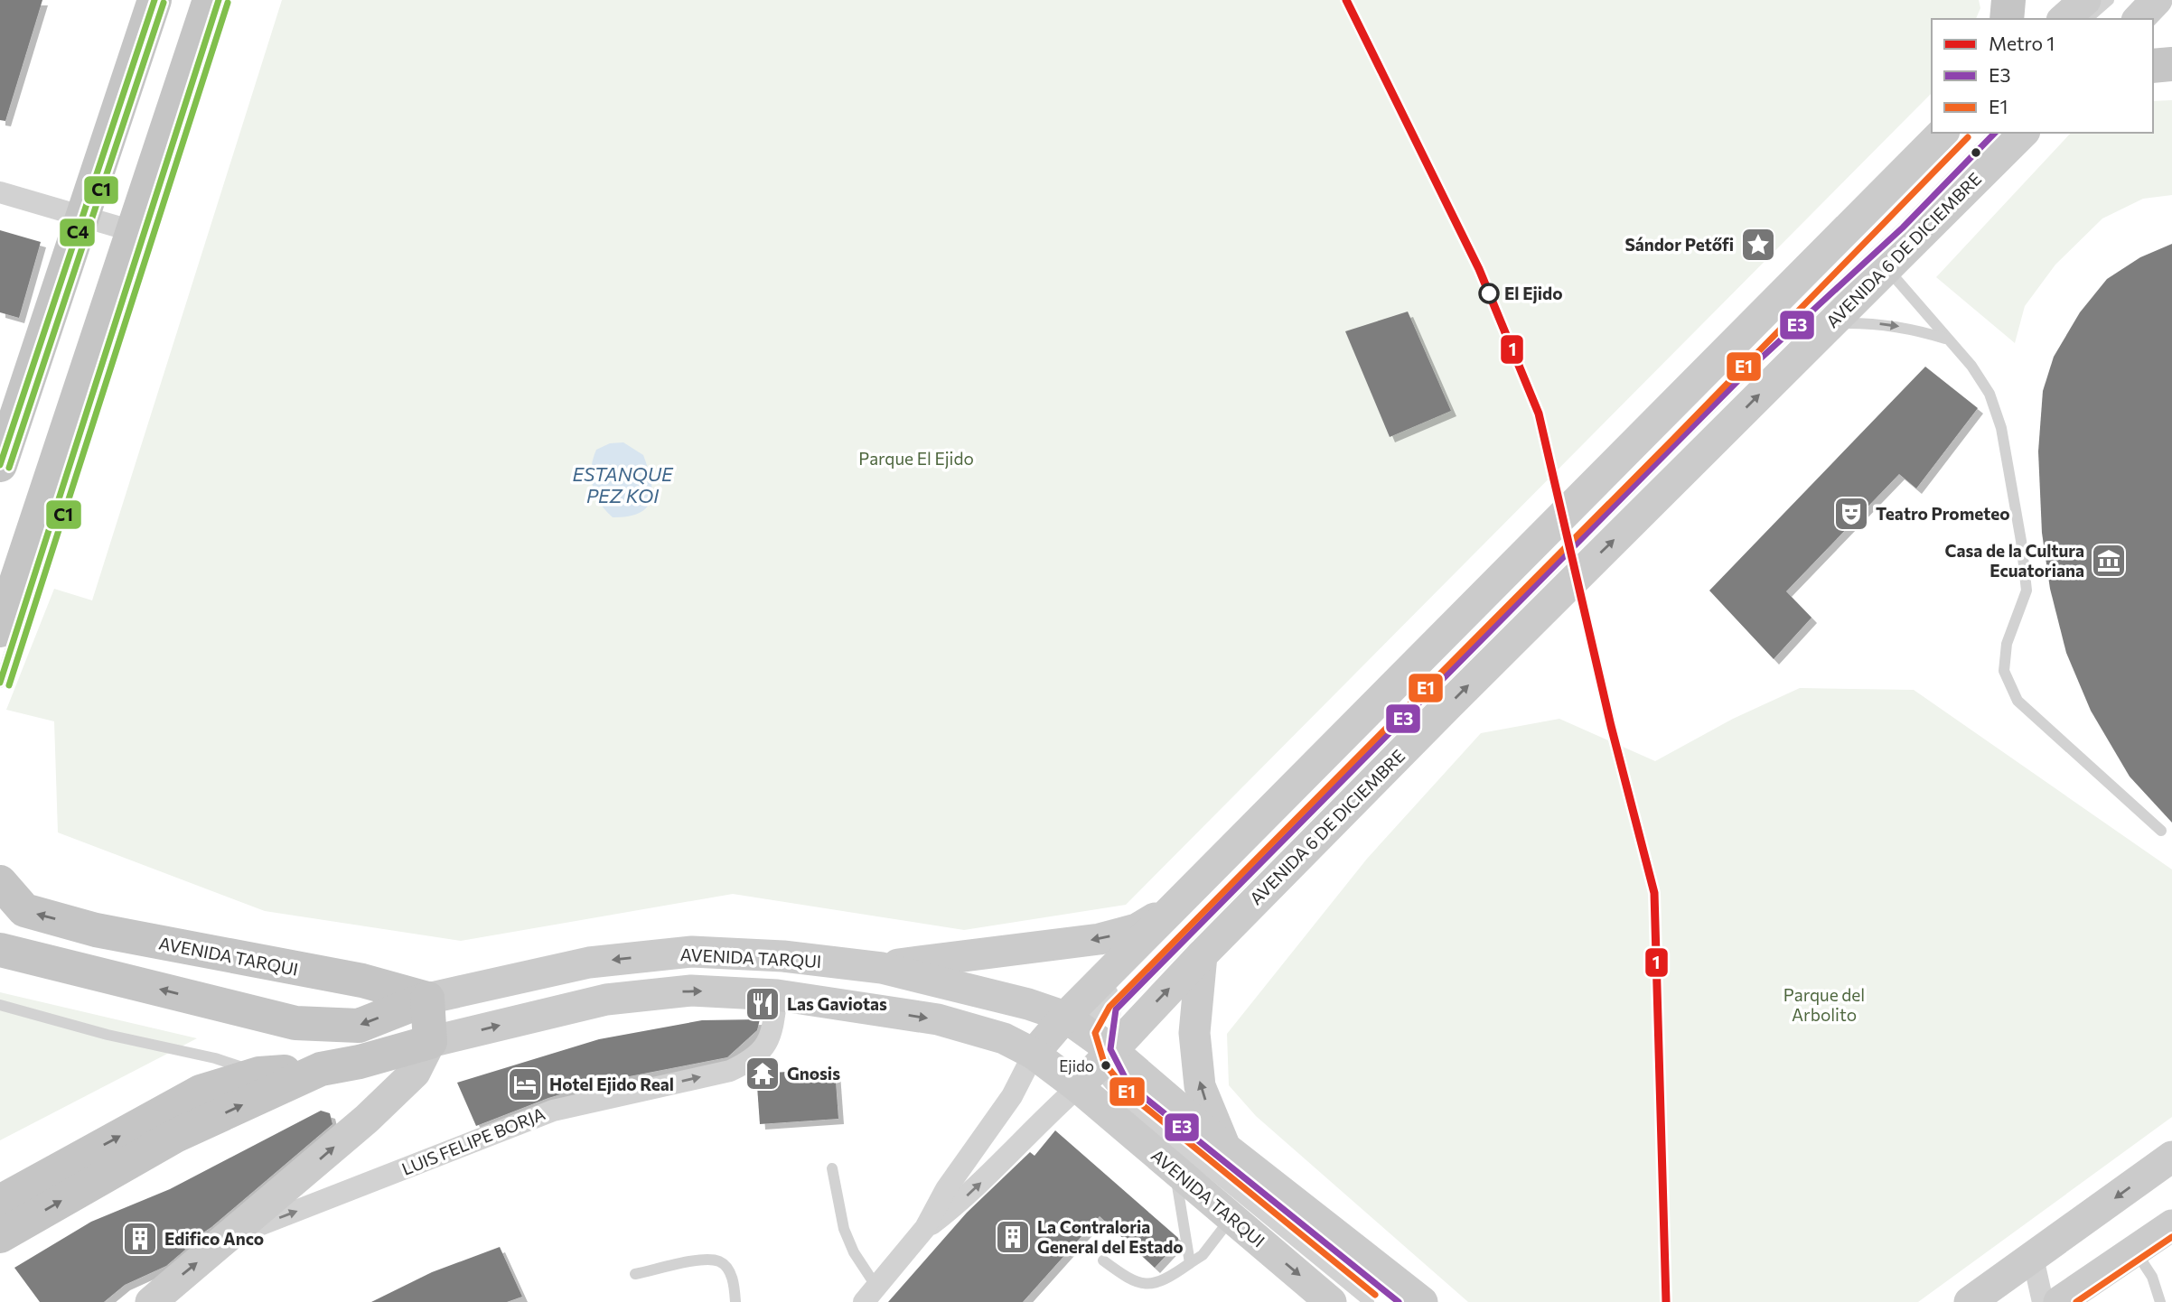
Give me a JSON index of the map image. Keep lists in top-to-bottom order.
{
  "streets": {
    "main road": ["AVENIDA 6 DE DICIEMBRE", "AVENIDA TARQUI", "LUIS FELIPE BORJA"]
  },
  "crossings": [
    ["AVENIDA 6 DE DICIEMBRE", "AVENIDA TARQUI"],
    ["AVENIDA TARQUI", "LUIS FELIPE BORJA"]
  ],
  "one_way": ["LUIS FELIPE BORJA"],
  "water": ["ESTANQUE PEZ KOI"],
  "parks": ["Parque El Ejido", "Parque del Arbolito"],
  "places": {
    "place": ["Sándor Petőfi"],
    "other": ["El Ejido", "Ejido"],
    "theatre": ["Teatro Prometeo"],
    "museum": ["Casa de la Cultura Ecuatoriana"],
    "restaurant": ["Las Gaviotas"],
    "temple": ["Gnosis"],
    "hotel": ["Hotel Ejido Real"],
    "building": ["La Contraloria General del Estado", "Edifico Anco"]
  },
  "lines": [
    "metro line 1",
    "transit line C4",
    "transit line C1",
    "transit line E3",
    "transit line E1"
  ],
  "legend": ["Metro 1", "E3", "E1"]
}
